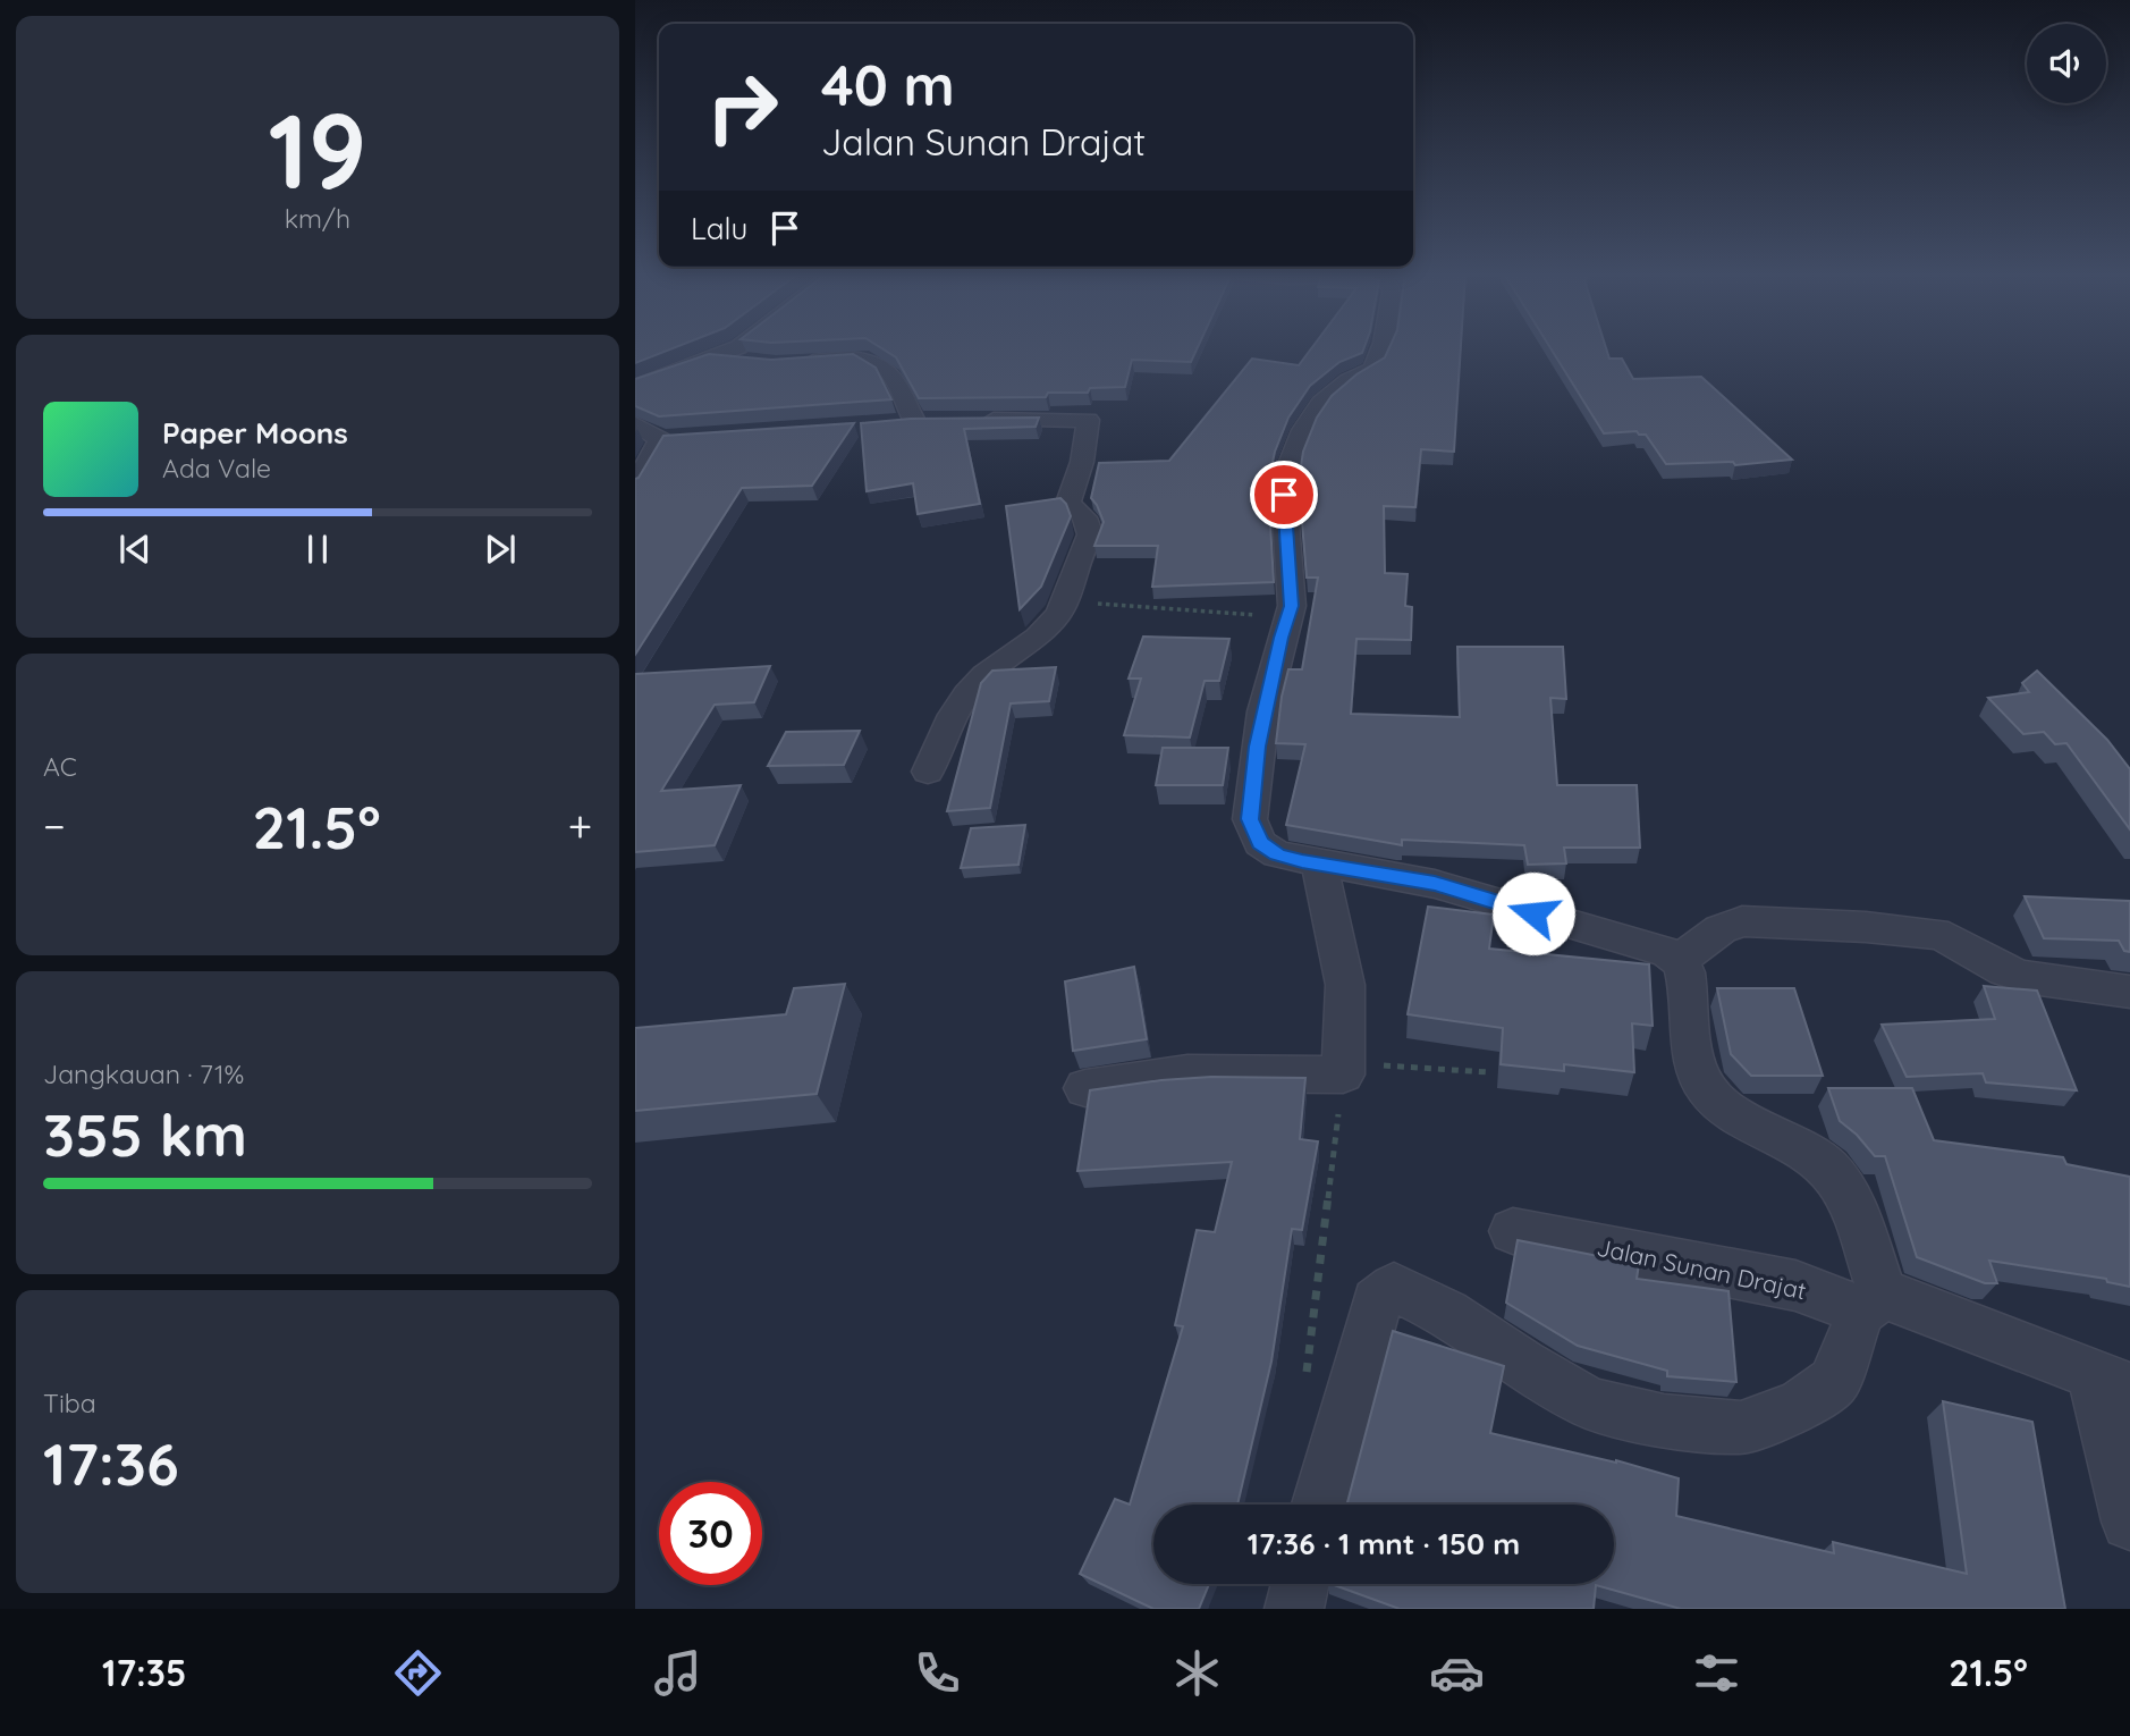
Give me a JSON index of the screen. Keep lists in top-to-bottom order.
{
  "streets": {
    "street": ["Jalan Sunan Drajat"]
  },
  "page": {
    "tile": [
      ["19", "km/h"],
      "AC",
      ["Jangkauan · 71%", "355 km"],
      ["Tiba", "17:36"]
    ],
    "turn": ["40 m", "Jalan Sunan Drajat"],
    "then": "Lalu",
    "song": ["Paper Moons", "Ada Vale"],
    "heat": ["−", "21.5°", "+"],
    "limit": "30",
    "trip": "17:36 · 1 mnt · 150 m",
    "tabs": ["17:35", "21.5°"]
  }
}
